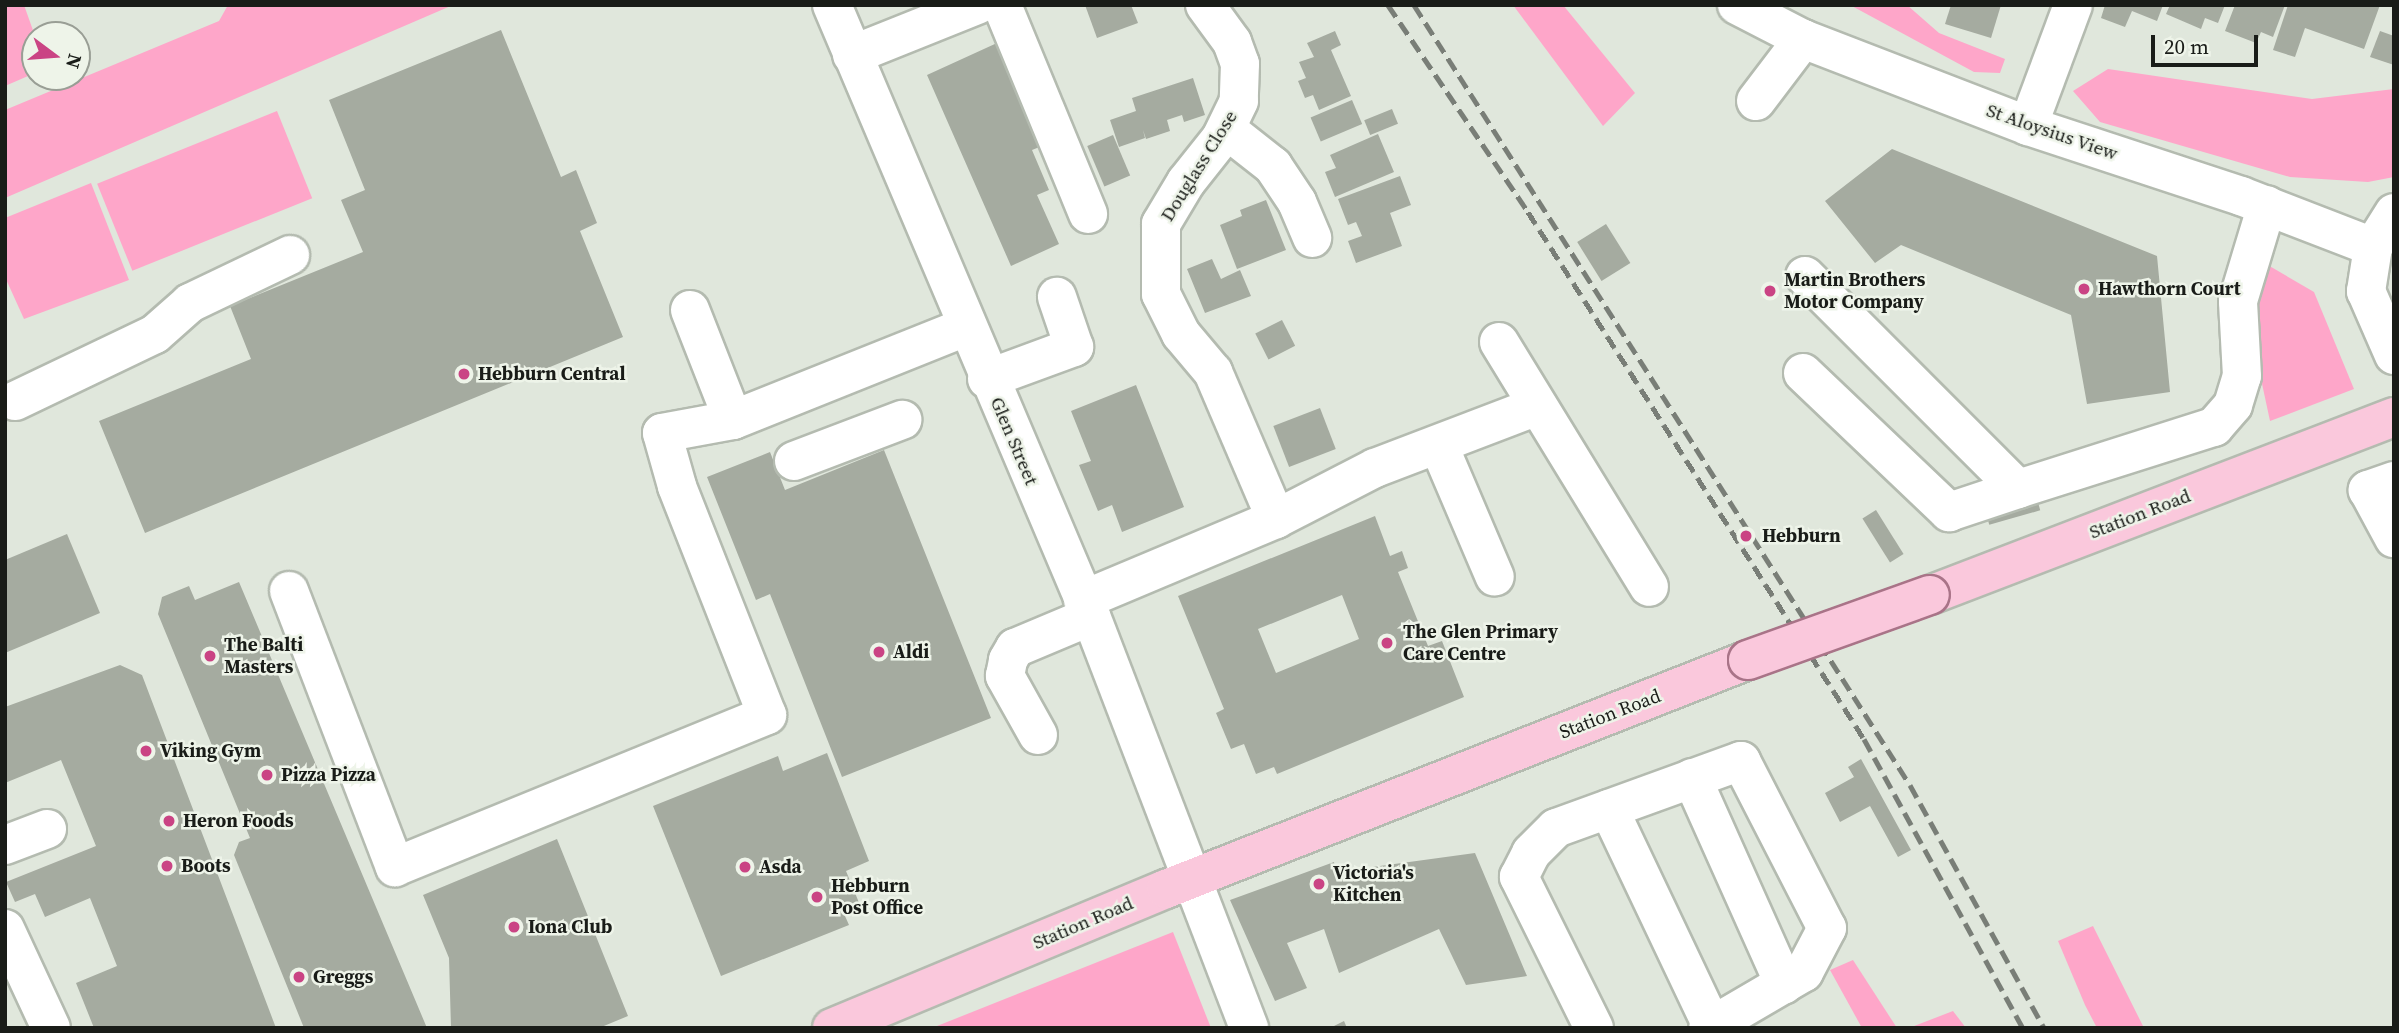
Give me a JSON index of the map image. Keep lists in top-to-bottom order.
{
  "streets": {
    "main road": ["Station Road"],
    "street": ["St Aloysius View", "Douglass Close", "Glen Street"]
  },
  "crossings": [
    ["Glen Street", "Station Road"]
  ],
  "places": [
    "Hawthorn Court",
    "Martin Brothers Motor Company",
    "Hebburn Central",
    "Hebburn",
    "The Glen Primary Care Centre",
    "Aldi",
    "The Balti Masters",
    "Viking Gym",
    "Pizza Pizza",
    "Heron Foods",
    "Boots",
    "Asda",
    "Victoria's Kitchen",
    "Hebburn Post Office",
    "Iona Club",
    "Greggs"
  ],
  "scale_bar": "20 m",
  "north": "right"
}
